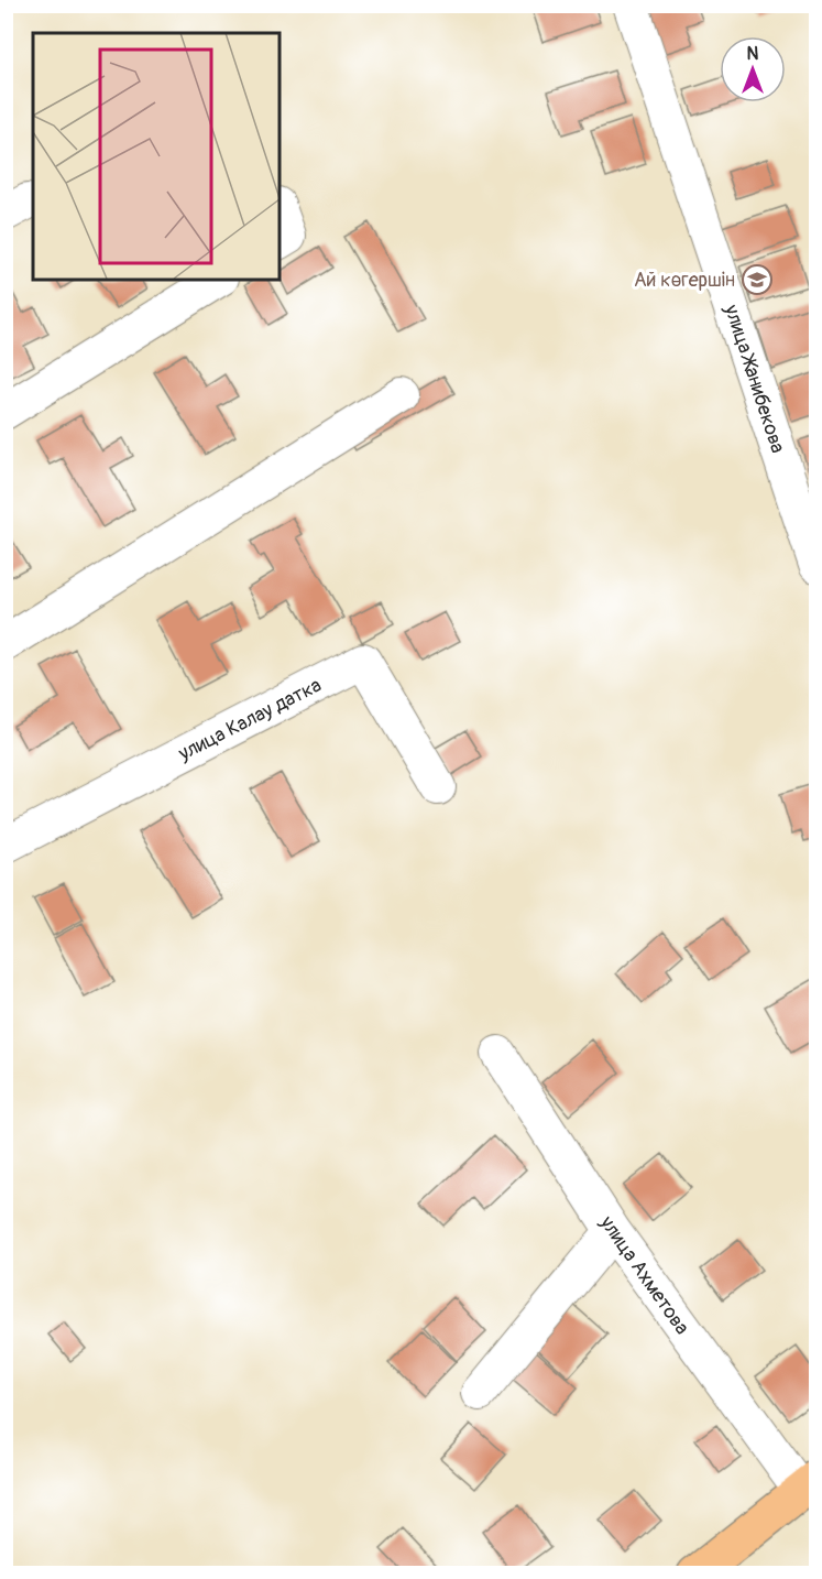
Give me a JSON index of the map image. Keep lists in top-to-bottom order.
{
  "streets": {
    "main road": ["улица Ахметова"],
    "street": ["улица Жанибекова", "улица Калау датка"]
  },
  "places": {
    "school or university": ["Ай көгершін"]
  },
  "north": "top"
}
